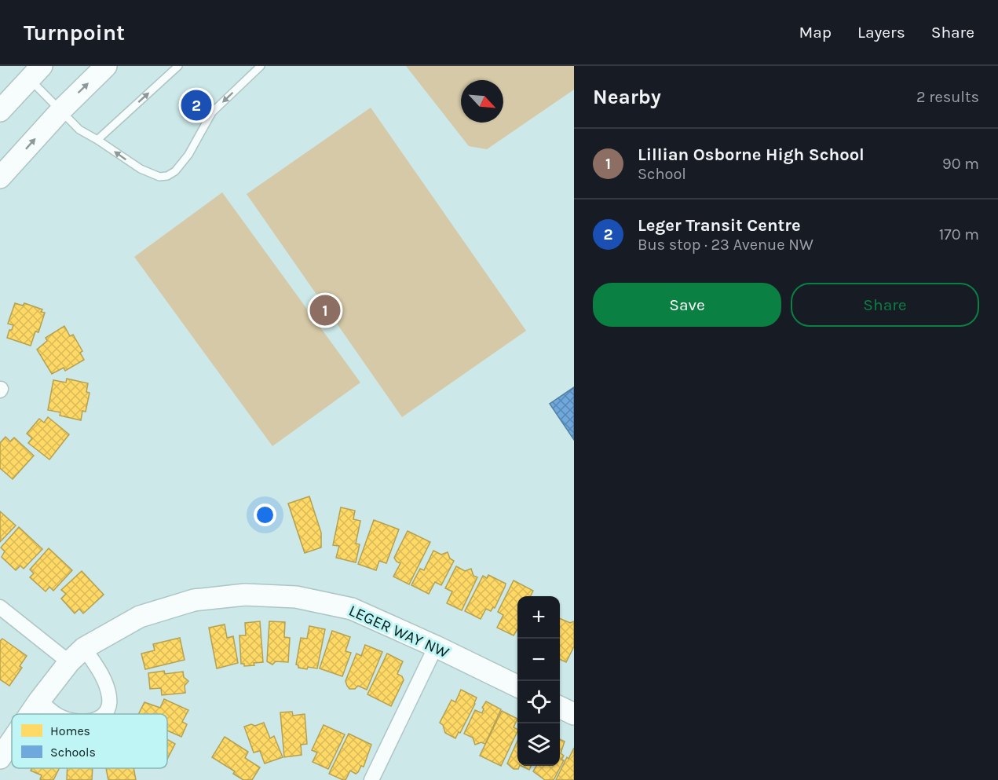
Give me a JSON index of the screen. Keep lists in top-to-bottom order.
{
  "streets": {
    "street": ["LEGER WAY NW"]
  },
  "legend": ["Homes", "Schools"],
  "north": "bottom right",
  "page": {
    "header": "Turnpoint",
    "nav": ["Map", "Layers", "Share"],
    "heading": ["Nearby", "2 results"],
    "pins": ["2", "1"],
    "list": [
      {
        "mark": "1",
        "name": "Lillian Osborne High School",
        "note": "School",
        "value": "90 m"
      },
      {
        "mark": "2",
        "name": "Leger Transit Centre",
        "note": "Bus stop · 23 Avenue NW",
        "value": "170 m"
      }
    ],
    "buttons": ["Save", "Share"],
    "map_buttons": ["+", "−"]
  }
}
